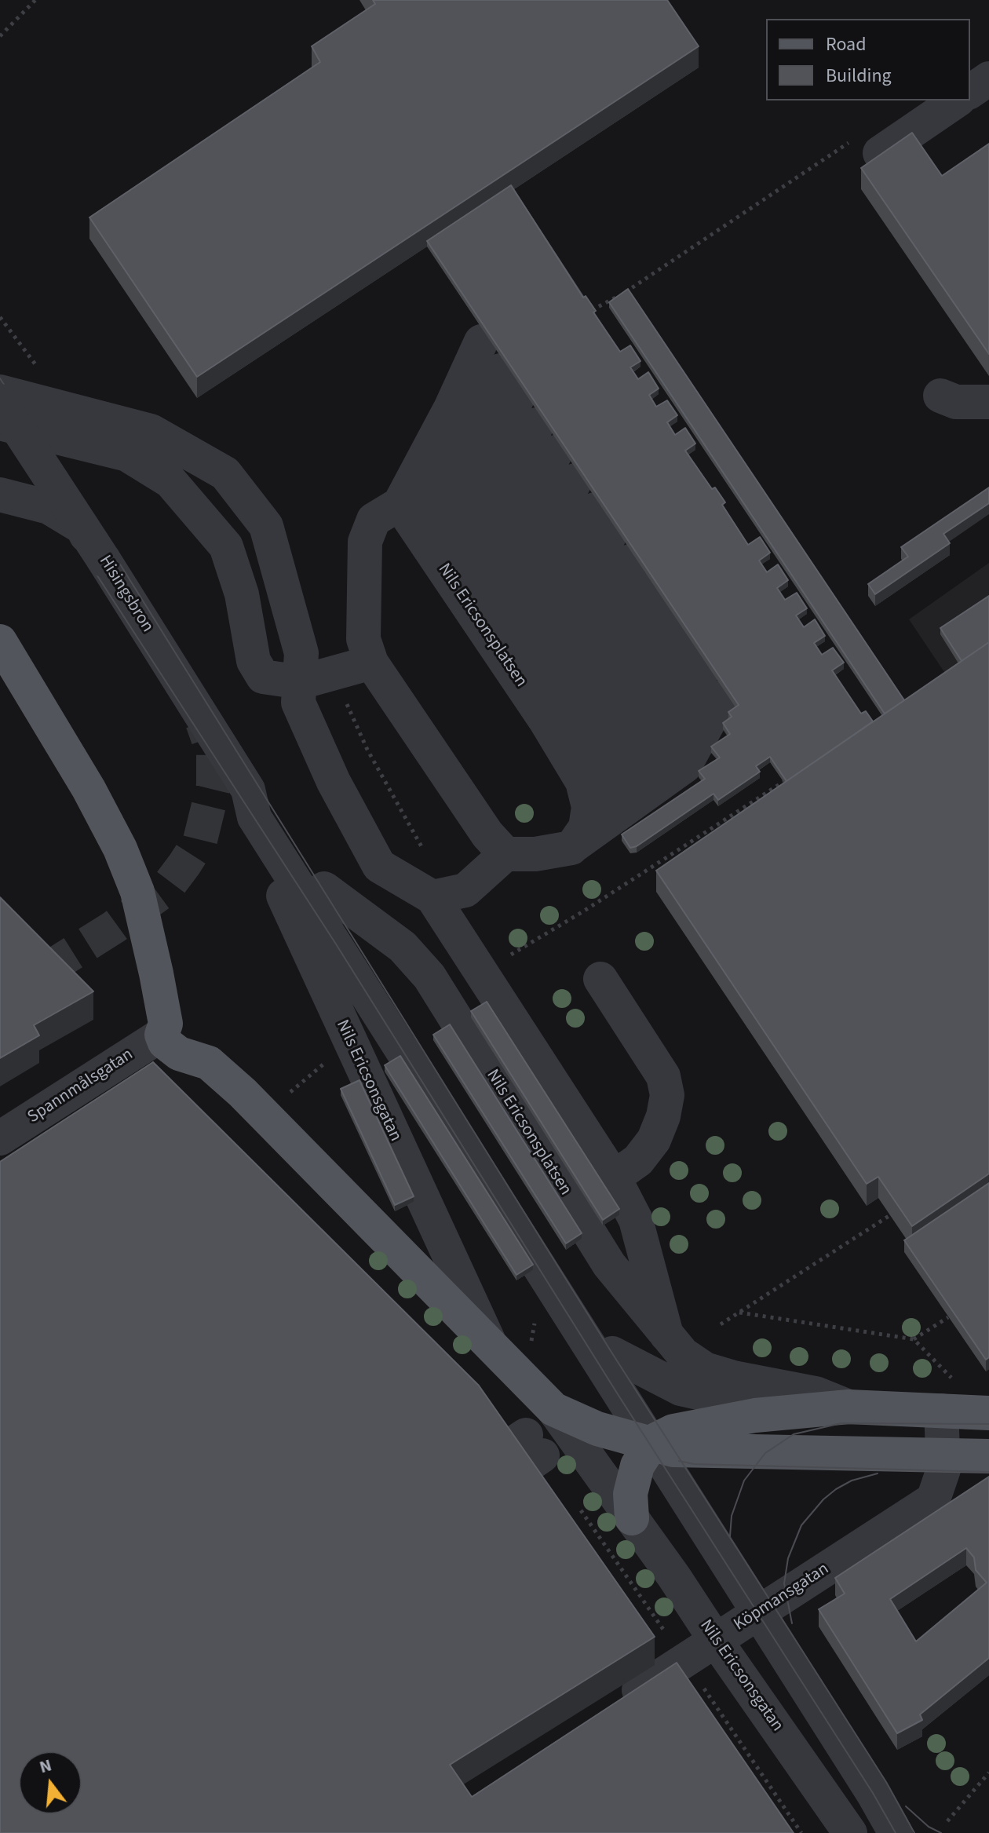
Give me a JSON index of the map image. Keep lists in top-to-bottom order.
{
  "streets": {
    "main road": ["Nils Ericsonsgatan"],
    "street": [
      "Hisingsbron",
      "Nils Ericsonsplatsen",
      "Spannmålsgatan",
      "Köpmansgatan"
    ]
  },
  "crossings": [
    ["Hisingsbron", "Nils Ericsonsplatsen"],
    ["Hisingsbron", "Nils Ericsonsgatan"],
    ["Nils Ericsonsgatan", "Spannmålsgatan"],
    ["Nils Ericsonsgatan", "Köpmansgatan"]
  ],
  "legend": ["Road", "Building"],
  "north": "top"
}
